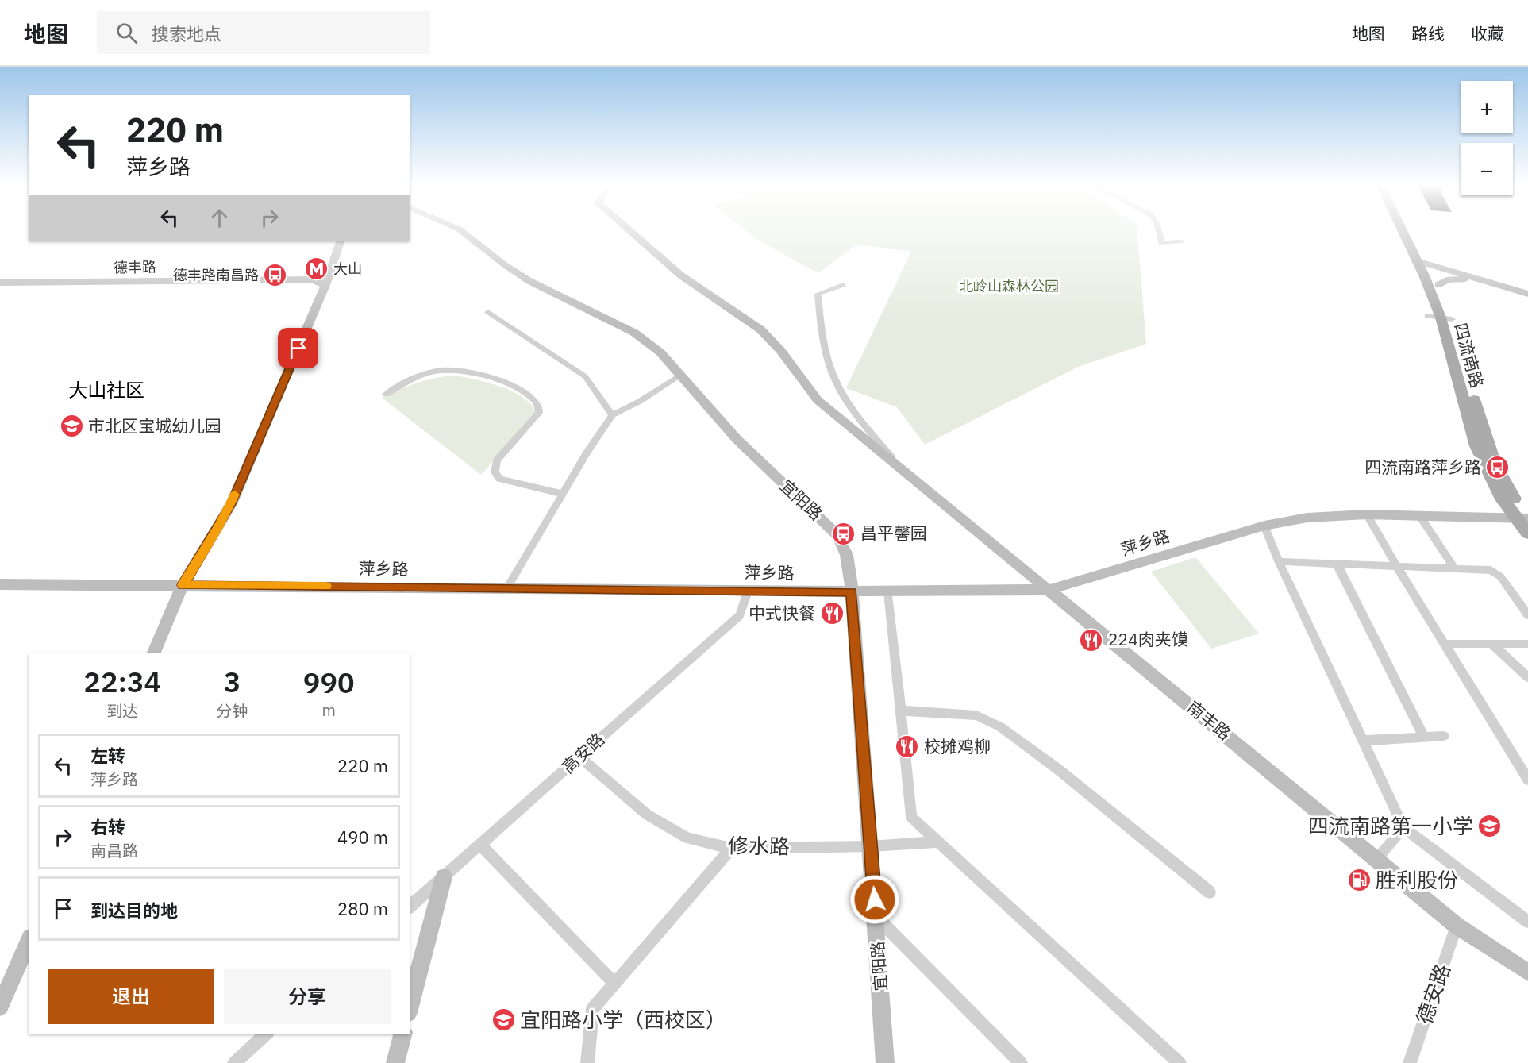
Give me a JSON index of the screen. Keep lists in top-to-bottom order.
{
  "streets": {
    "main road": ["四流南路"],
    "street": [
      "德丰路",
      "宜阳路",
      "萍乡路",
      "南丰路",
      "高安路",
      "修水路",
      "德安路"
    ]
  },
  "crossings": [
    ["四流南路", "萍乡路"],
    ["宜阳路", "萍乡路"],
    ["宜阳路", "修水路"],
    ["萍乡路", "南丰路"],
    ["萍乡路", "高安路"],
    ["南丰路", "德安路"],
    ["高安路", "修水路"]
  ],
  "districts": ["大山社区"],
  "parks": ["北岭山森林公园"],
  "places": {
    "metro station": ["大山"],
    "bus stop": ["德丰路南昌路", "四流南路萍乡路", "昌平馨园"],
    "school or university": ["市北区宝城幼儿园", "四流南路第一小学", "宜阳路小学（西校区）"],
    "restaurant": ["中式快餐", "224肉夹馍", "校摊鸡柳"],
    "fuel station": ["胜利股份"]
  },
  "page": {
    "header": "地图",
    "search": "搜索地点",
    "nav": ["地图", "路线", "收藏"],
    "map_buttons": ["+", "−"],
    "turn": ["220 m", "萍乡路"],
    "eta": [
      "22:34",
      "到达",
      "3",
      "分钟",
      "990",
      "m"
    ],
    "list": [
      {
        "name": "左转",
        "note": "萍乡路",
        "value": "220 m"
      },
      {
        "name": "右转",
        "note": "南昌路",
        "value": "490 m"
      },
      {
        "name": "到达目的地",
        "value": "280 m"
      }
    ],
    "buttons": ["退出", "分享"]
  }
}
